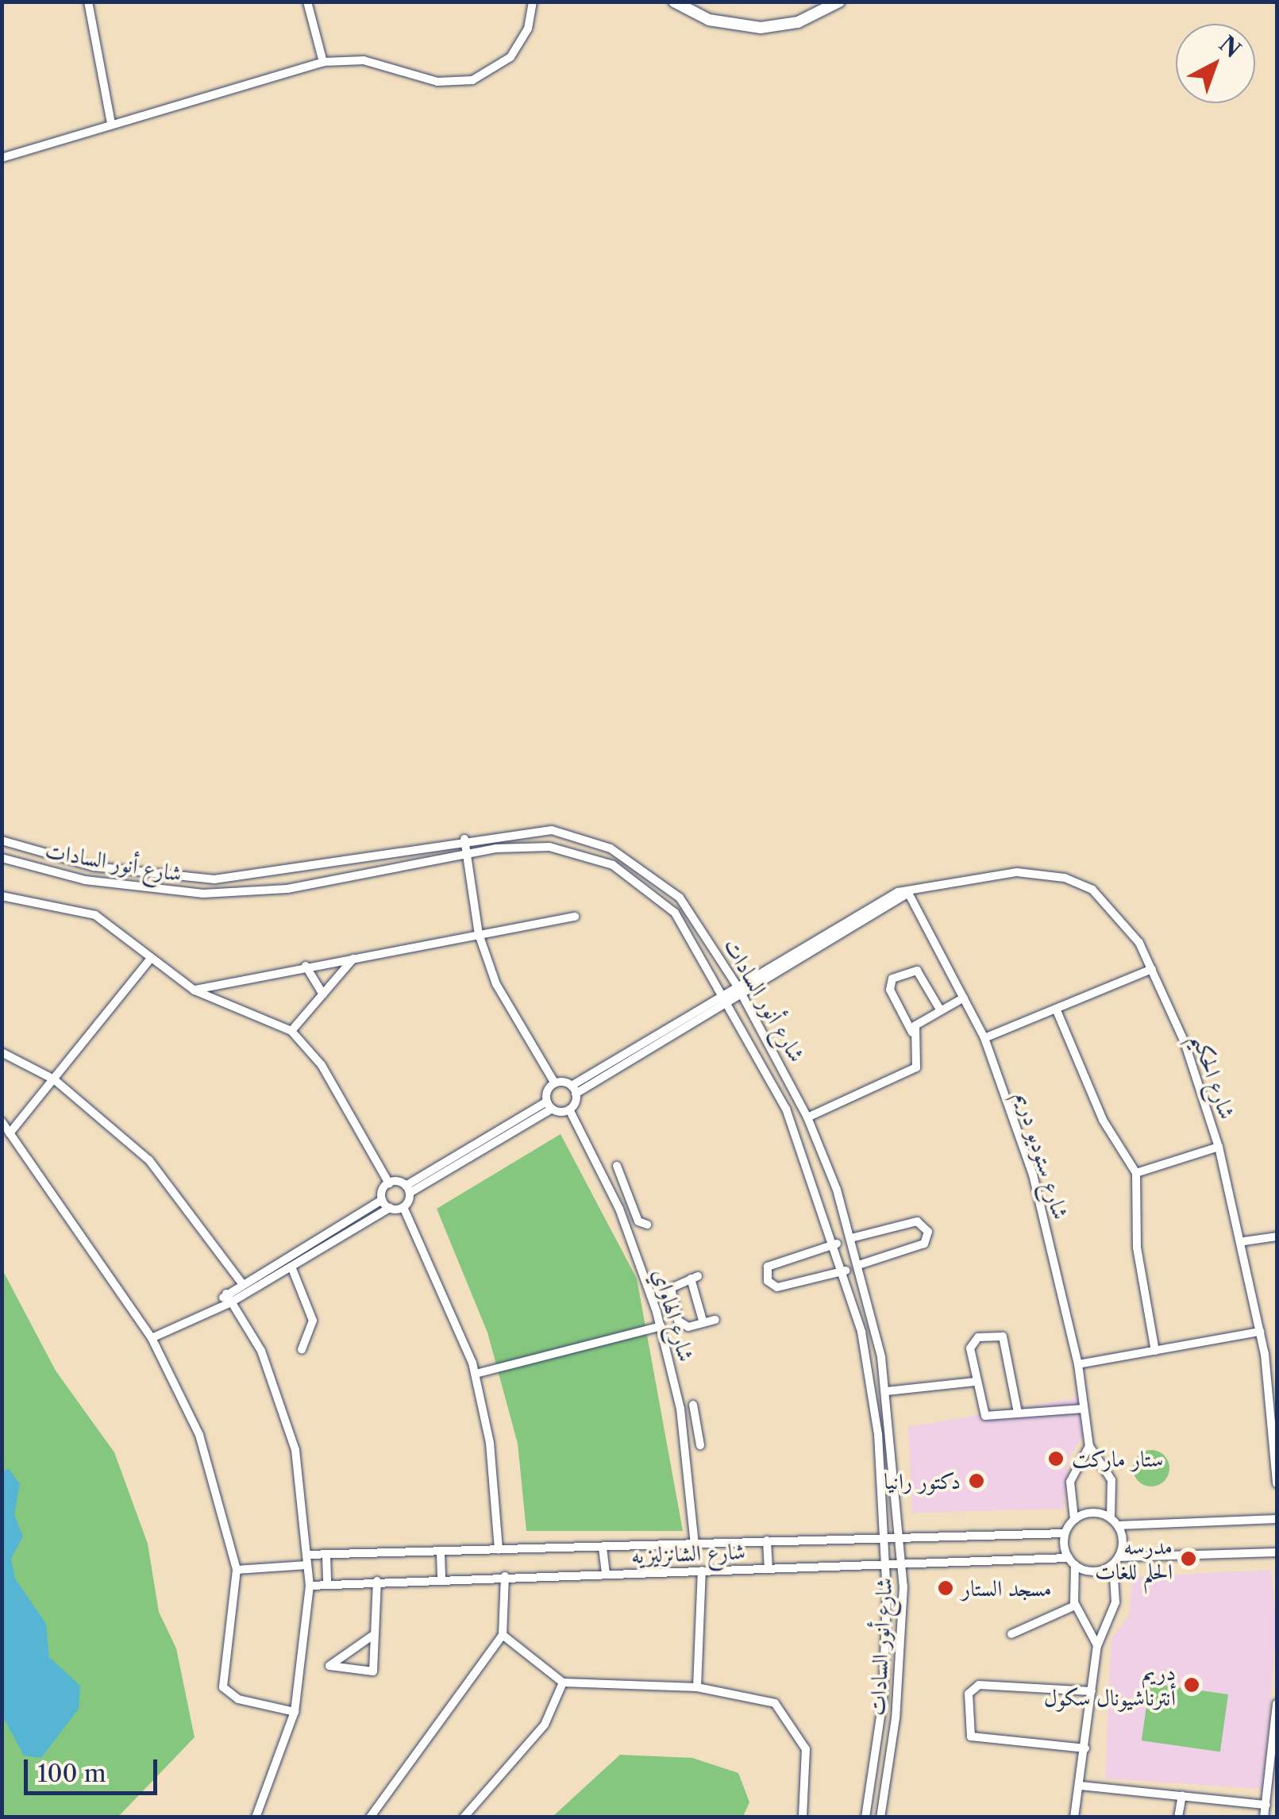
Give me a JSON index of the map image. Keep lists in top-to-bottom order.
{
  "streets": {
    "street": [
      "شارع أنور السادات",
      "شارع الحكيم",
      "شارع ستوديو دريم",
      "شارع الهاواي",
      "شارع الشانزليزيه"
    ]
  },
  "crossings": [
    ["شارع أنور السادات", "شارع الشانزليزيه"],
    ["شارع الحكيم", "شارع ستوديو دريم"],
    ["شارع ستوديو دريم", "شارع الشانزليزيه"],
    ["شارع الهاواي", "شارع الشانزليزيه"]
  ],
  "places": [
    "ستار ماركت",
    "دكتور رانيا",
    "مدرسه الحلم للغات",
    "مسجد الستار",
    "دريم أنترناشيونال سكول"
  ],
  "scale_bar": "100 m",
  "north": "top right"
}
